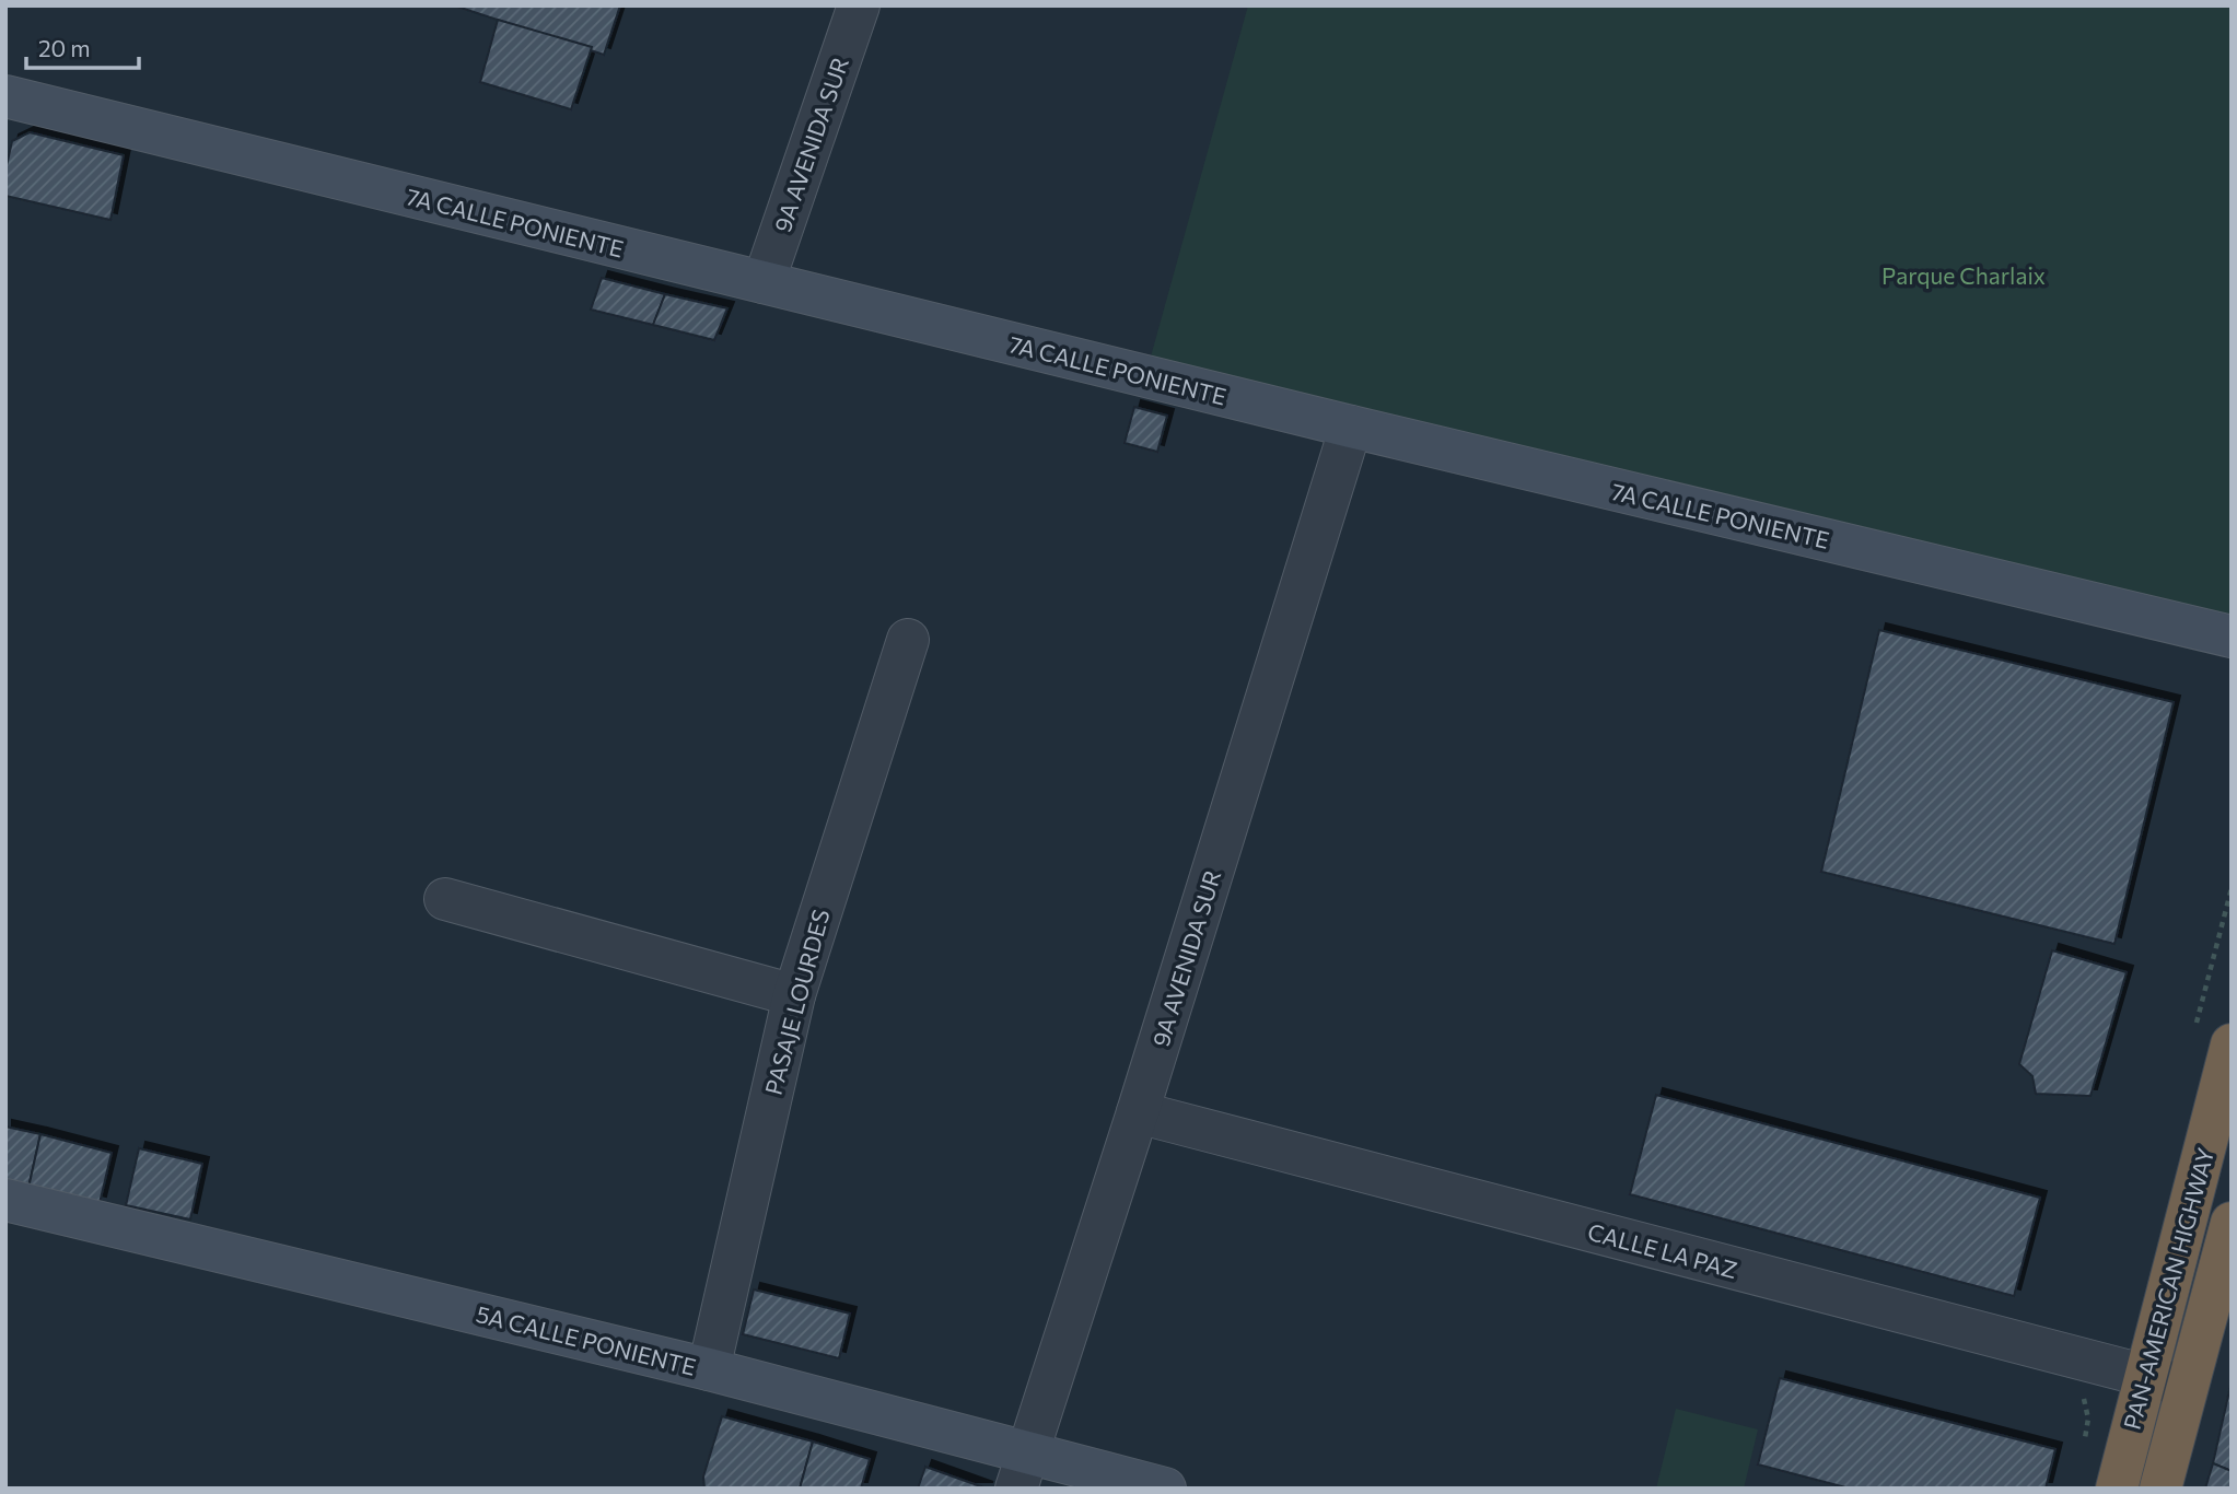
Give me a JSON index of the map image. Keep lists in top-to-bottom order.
{
  "streets": {
    "highway": ["PAN-AMERICAN HIGHWAY"],
    "street": [
      "9A AVENIDA SUR",
      "7A CALLE PONIENTE",
      "PASAJE LOURDES",
      "CALLE LA PAZ",
      "5A CALLE PONIENTE"
    ]
  },
  "crossings": [
    ["9A AVENIDA SUR", "7A CALLE PONIENTE"],
    ["9A AVENIDA SUR", "CALLE LA PAZ"],
    ["9A AVENIDA SUR", "5A CALLE PONIENTE"],
    ["PASAJE LOURDES", "5A CALLE PONIENTE"],
    ["CALLE LA PAZ", "PAN-AMERICAN HIGHWAY"]
  ],
  "parks": ["Parque Charlaix"],
  "scale_bar": "20 m"
}
